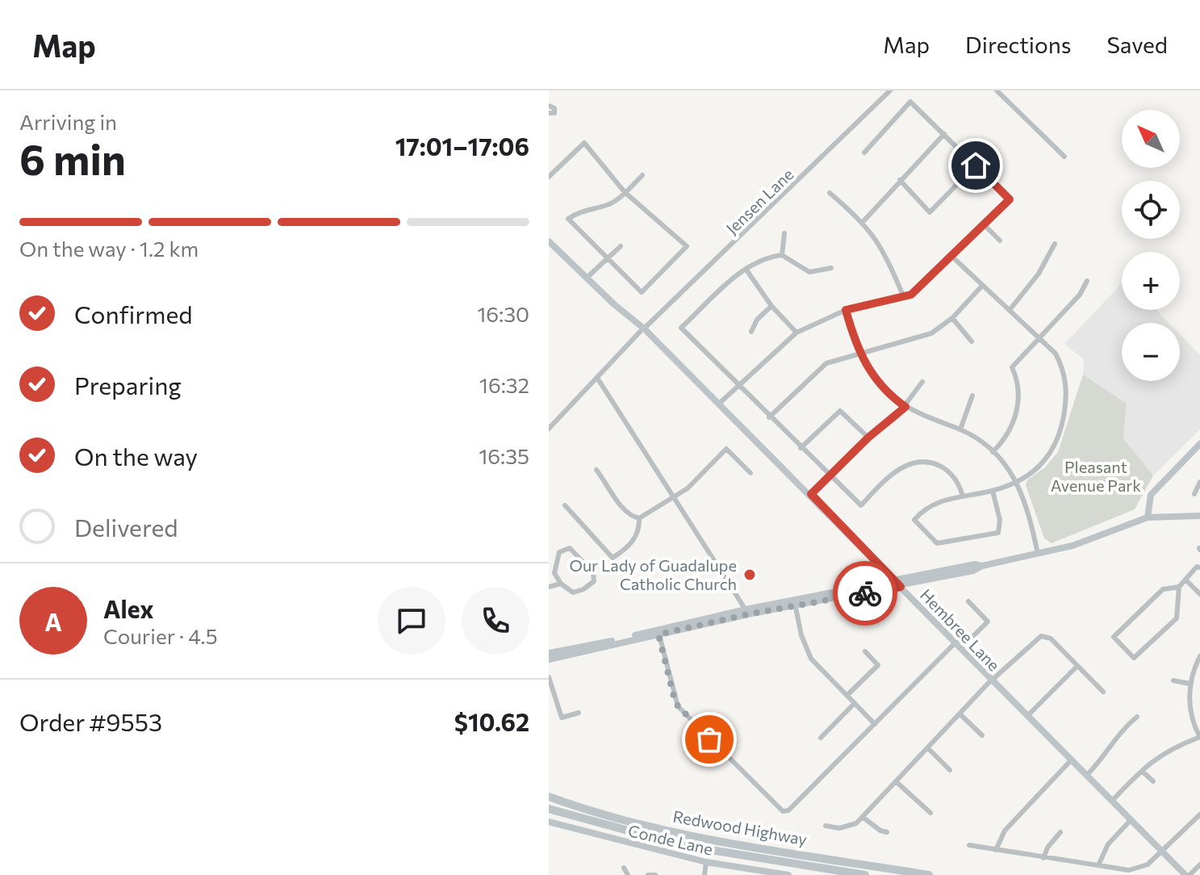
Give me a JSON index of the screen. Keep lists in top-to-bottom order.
{
  "streets": {
    "highway": ["Redwood Highway"],
    "street": ["Jensen Lane", "Hembree Lane", "Conde Lane"]
  },
  "crossings": [
    ["Jensen Lane", "Hembree Lane"]
  ],
  "parks": ["Pleasant Avenue Park"],
  "places": ["Our Lady of Guadalupe Catholic Church"],
  "north": "top left",
  "page": {
    "header": "Map",
    "nav": ["Map", "Directions", "Saved"],
    "heading": ["6 min", "Arriving in", "17:01–17:06"],
    "panel": [
      "Alex",
      "Courier · 4.5",
      "Order #9553",
      "$10.62"
    ],
    "map_buttons": ["+", "−"],
    "bar": "On the way · 1.2 km",
    "list": [
      ["Confirmed", "16:30"],
      ["Preparing", "16:32"],
      ["On the way", "16:35"],
      "Delivered"
    ],
    "round": "A"
  }
}
